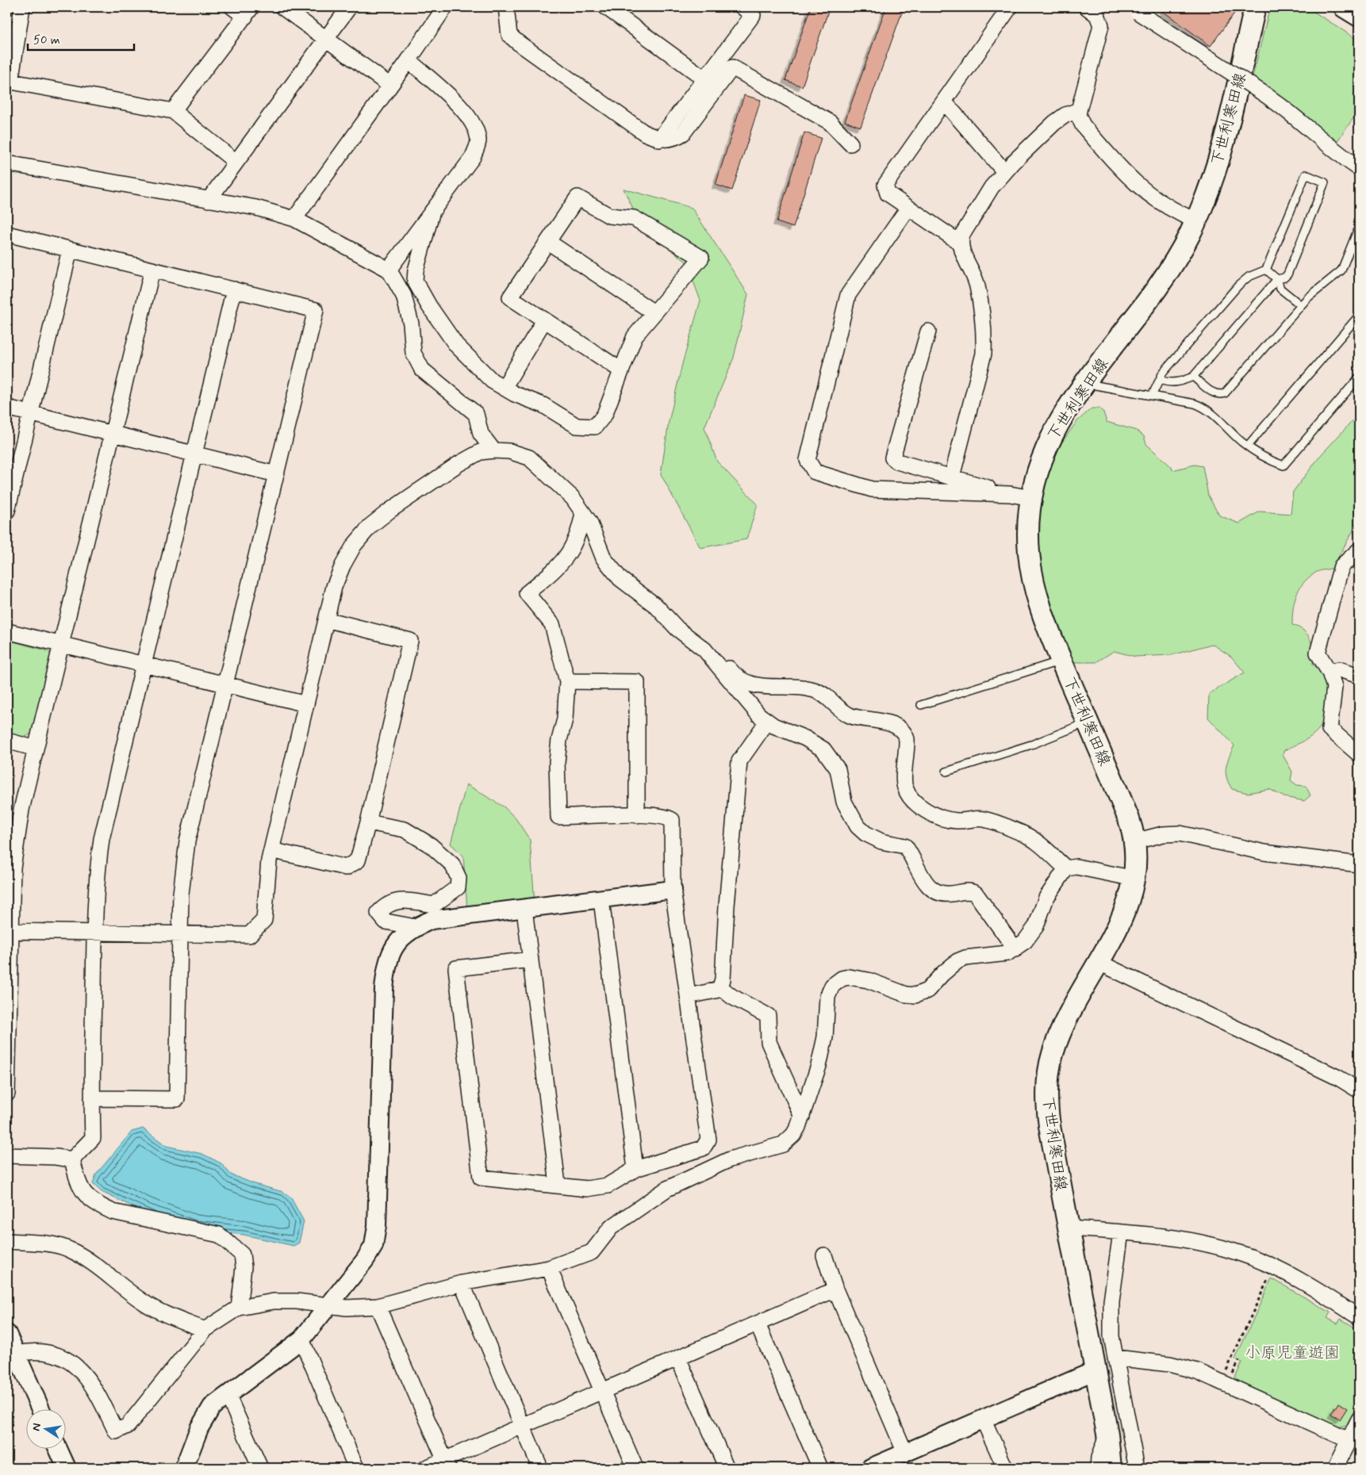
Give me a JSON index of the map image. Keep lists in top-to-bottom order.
{
  "streets": {
    "main road": ["下世利寒田線"]
  },
  "parks": ["小原児童遊園"],
  "scale_bar": "50 m",
  "north": "left"
}
